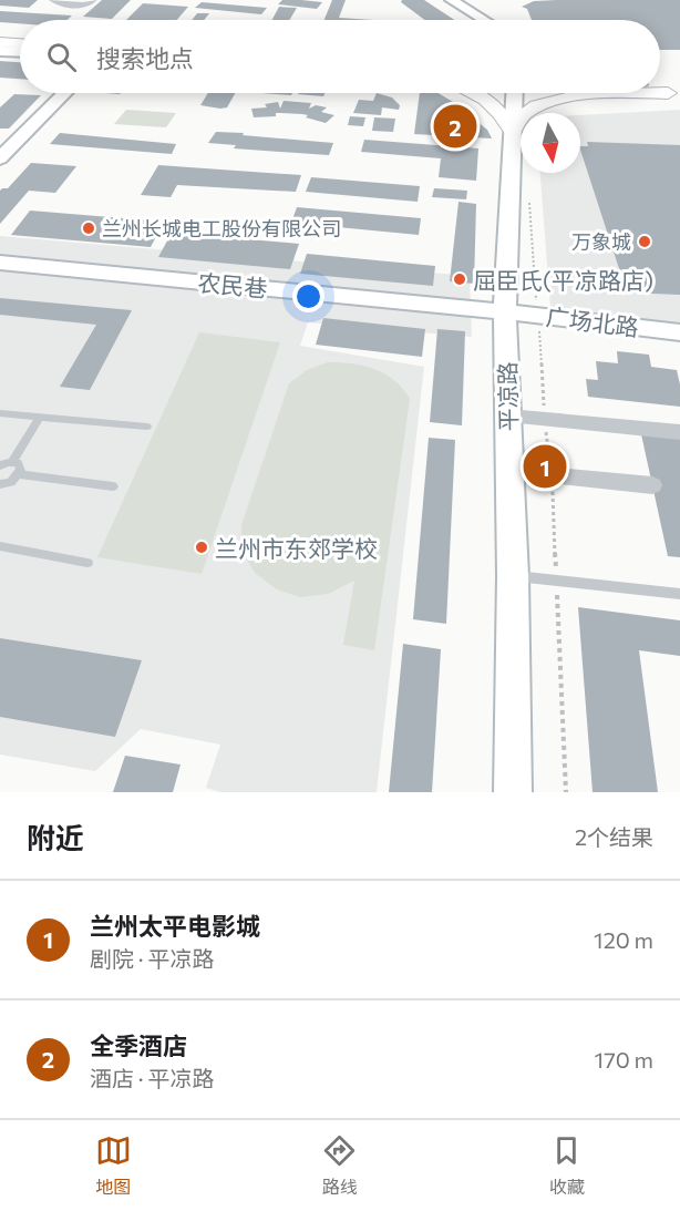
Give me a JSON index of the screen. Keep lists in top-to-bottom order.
{
  "streets": {
    "street": ["农民巷", "广场北路", "平凉路"]
  },
  "crossings": [
    ["农民巷", "广场北路"],
    ["农民巷", "平凉路"],
    ["广场北路", "平凉路"]
  ],
  "places": [
    "兰州长城电工股份有限公司",
    "万象城",
    "屈臣氏(平凉路店)",
    "兰州市东郊学校"
  ],
  "north": "bottom",
  "page": {
    "search": "搜索地点",
    "pins": ["2", "1"],
    "heading": ["附近", "2个结果"],
    "list": [
      {
        "mark": "1",
        "name": "兰州太平电影城",
        "note": "剧院 · 平凉路",
        "value": "120 m"
      },
      {
        "mark": "2",
        "name": "全季酒店",
        "note": "酒店 · 平凉路",
        "value": "170 m"
      }
    ],
    "nav": ["地图", "路线", "收藏"]
  }
}
